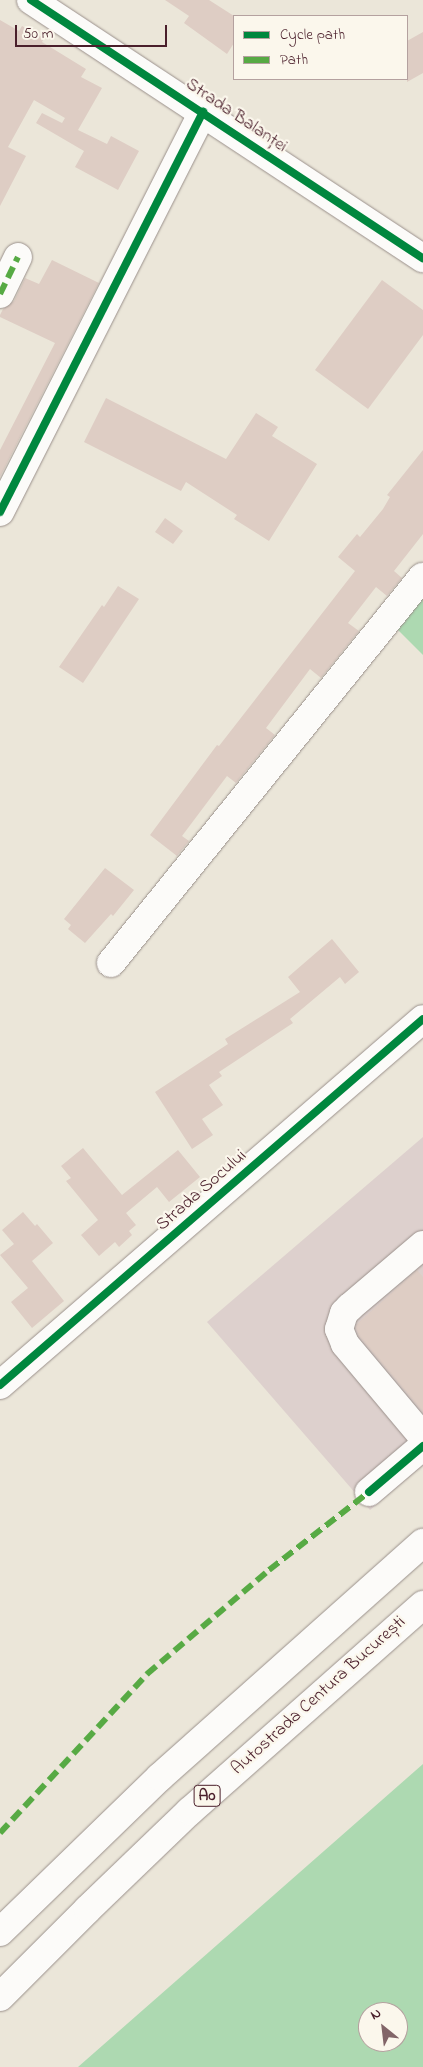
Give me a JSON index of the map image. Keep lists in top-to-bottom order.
{
  "streets": {
    "main road": [
      "Strada Balanței",
      "Strada Socului",
      "Autostrada Centura București",
      "A0"
    ]
  },
  "legend": ["Cycle path", "Path"],
  "scale_bar": "50 m",
  "north": "top left"
}
